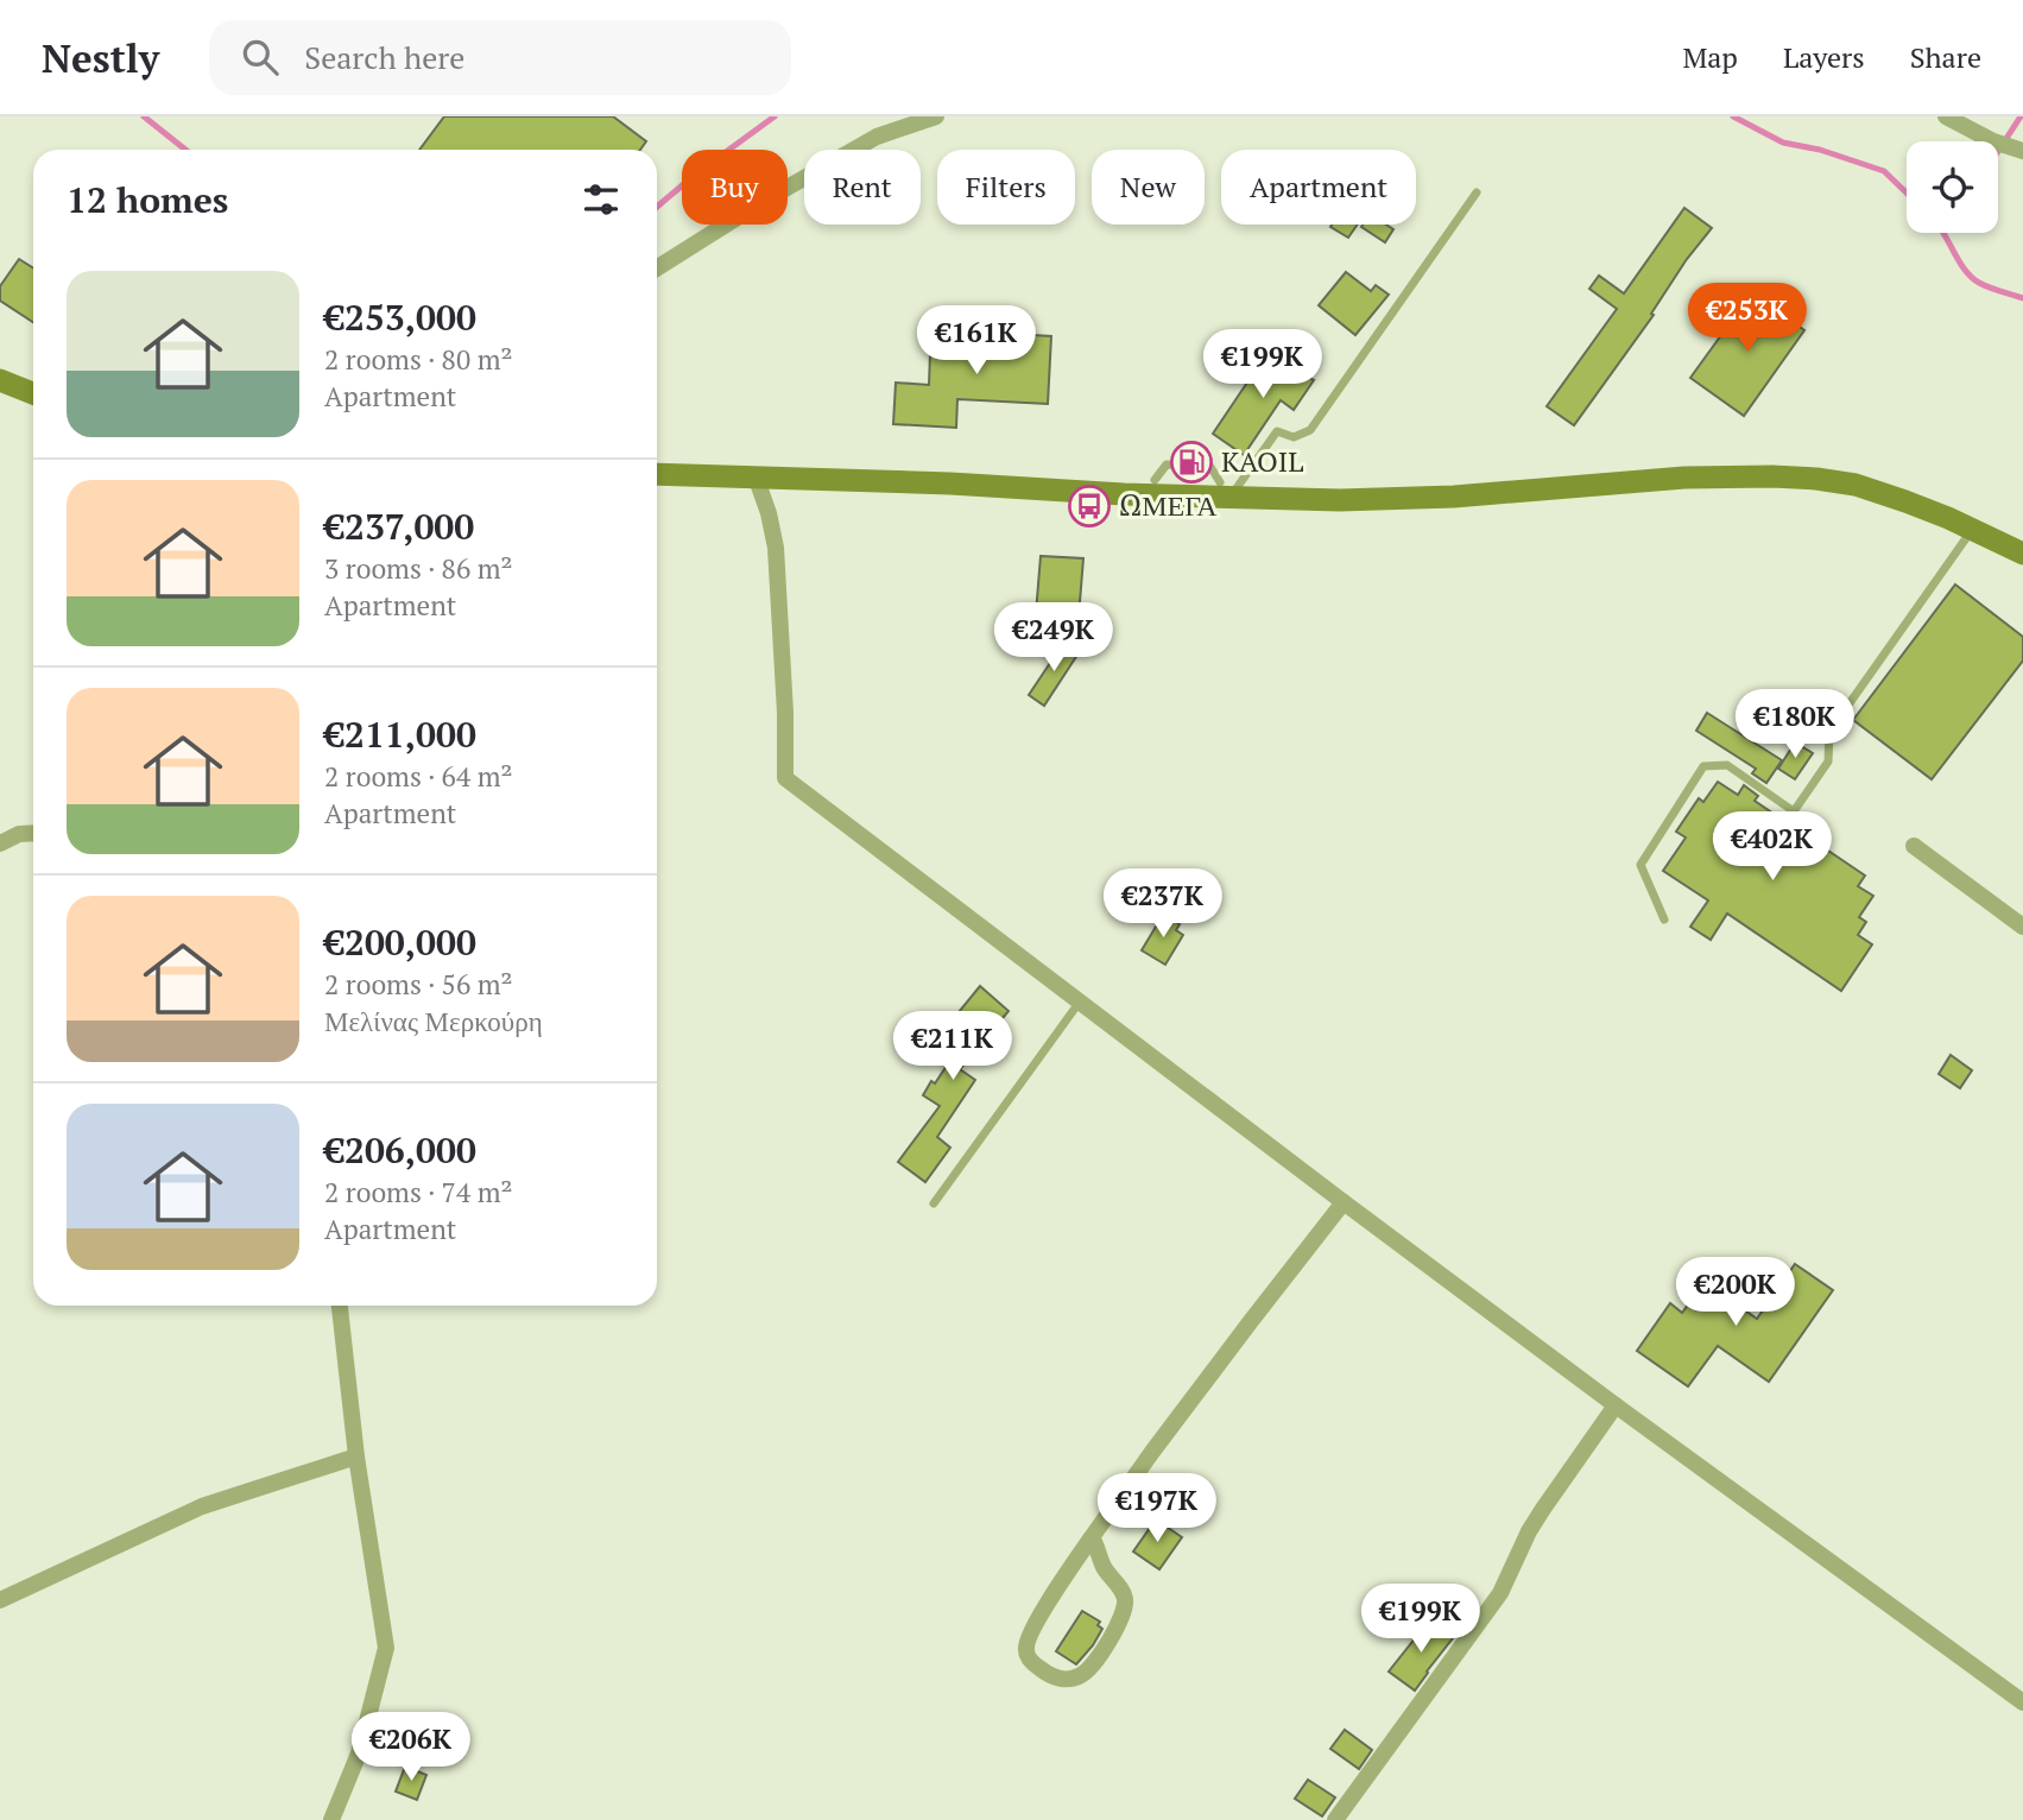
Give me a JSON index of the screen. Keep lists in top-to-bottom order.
{
  "places": {
    "fuel station": ["KAOIL"],
    "bus stop": ["ΩΜΕΓΑ"]
  },
  "page": {
    "header": "Nestly",
    "search": "Search here",
    "nav": ["Map", "Layers", "Share"],
    "chip": [
      "Buy",
      "Rent",
      "Filters",
      "New",
      "Apartment"
    ],
    "heading": "12 homes",
    "list": [
      {
        "name": "€253,000",
        "note": "2 rooms · 80 m² · Apartment"
      },
      {
        "name": "€237,000",
        "note": "3 rooms · 86 m² · Apartment"
      },
      {
        "name": "€211,000",
        "note": "2 rooms · 64 m² · Apartment"
      },
      {
        "name": "€200,000",
        "note": "2 rooms · 56 m² · Μελίνας Μερκούρη"
      },
      {
        "name": "€206,000",
        "note": "2 rooms · 74 m² · Apartment"
      }
    ],
    "price": [
      "€253K",
      "€161K",
      "€199K",
      "€249K",
      "€180K",
      "€402K",
      "€237K",
      "€211K",
      "€200K",
      "€197K",
      "€199K",
      "€206K"
    ]
  }
}
